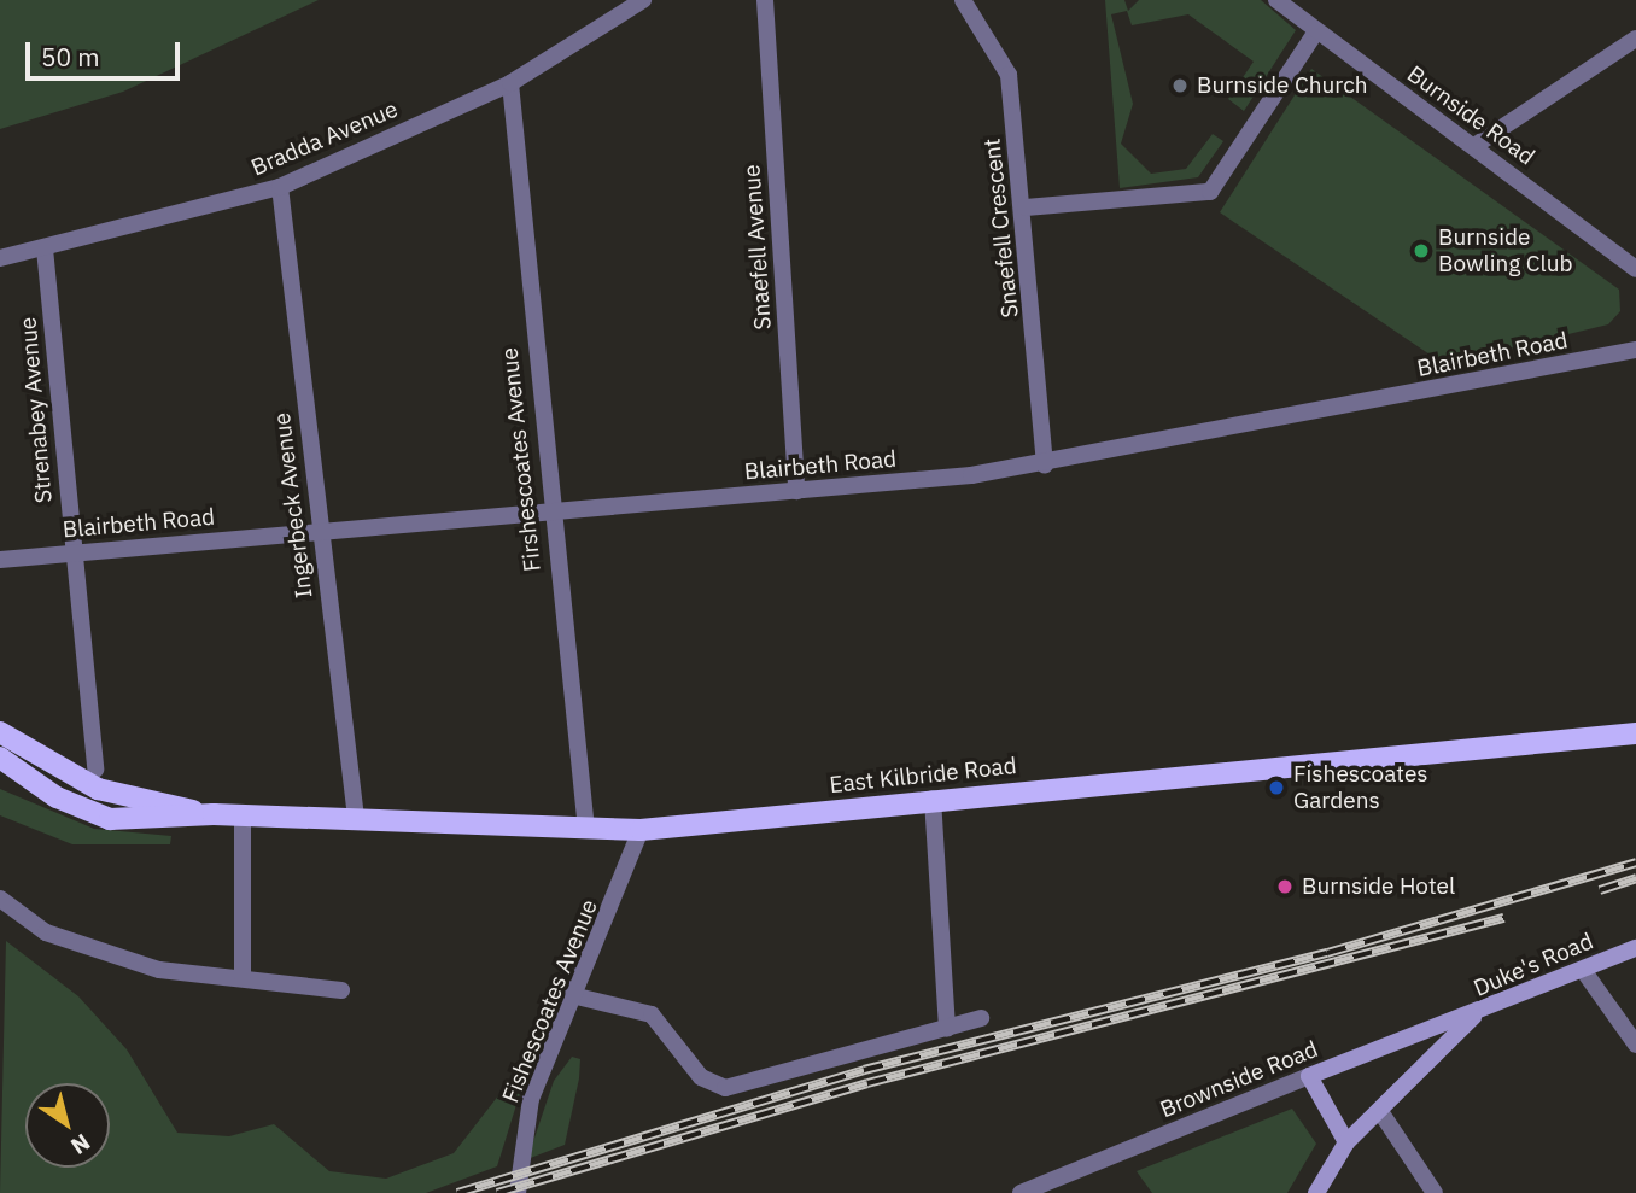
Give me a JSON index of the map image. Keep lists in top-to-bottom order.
{
  "streets": {
    "main road": ["East Kilbride Road", "Duke's Road", "Brownside Road"],
    "street": [
      "Burnside Road",
      "Bradda Avenue",
      "Snaefell Crescent",
      "Snaefell Avenue",
      "Blairbeth Road",
      "Strenabey Avenue",
      "Firshescoates Avenue",
      "Ingerbeck Avenue",
      "Fishescoates Avenue"
    ]
  },
  "crossings": [
    ["Bradda Avenue", "Strenabey Avenue"],
    ["Bradda Avenue", "Firshescoates Avenue"],
    ["Bradda Avenue", "Ingerbeck Avenue"],
    ["Snaefell Crescent", "Blairbeth Road"],
    ["Snaefell Avenue", "Blairbeth Road"],
    ["Blairbeth Road", "Strenabey Avenue"],
    ["Blairbeth Road", "Firshescoates Avenue"],
    ["Blairbeth Road", "Ingerbeck Avenue"],
    ["Firshescoates Avenue", "East Kilbride Road"],
    ["Ingerbeck Avenue", "East Kilbride Road"],
    ["East Kilbride Road", "Fishescoates Avenue"],
    ["Duke's Road", "Brownside Road"]
  ],
  "places": [
    "Burnside Church",
    "Burnside Bowling Club",
    "Fishescoates Gardens",
    "Burnside Hotel"
  ],
  "scale_bar": "50 m",
  "north": "bottom right"
}
